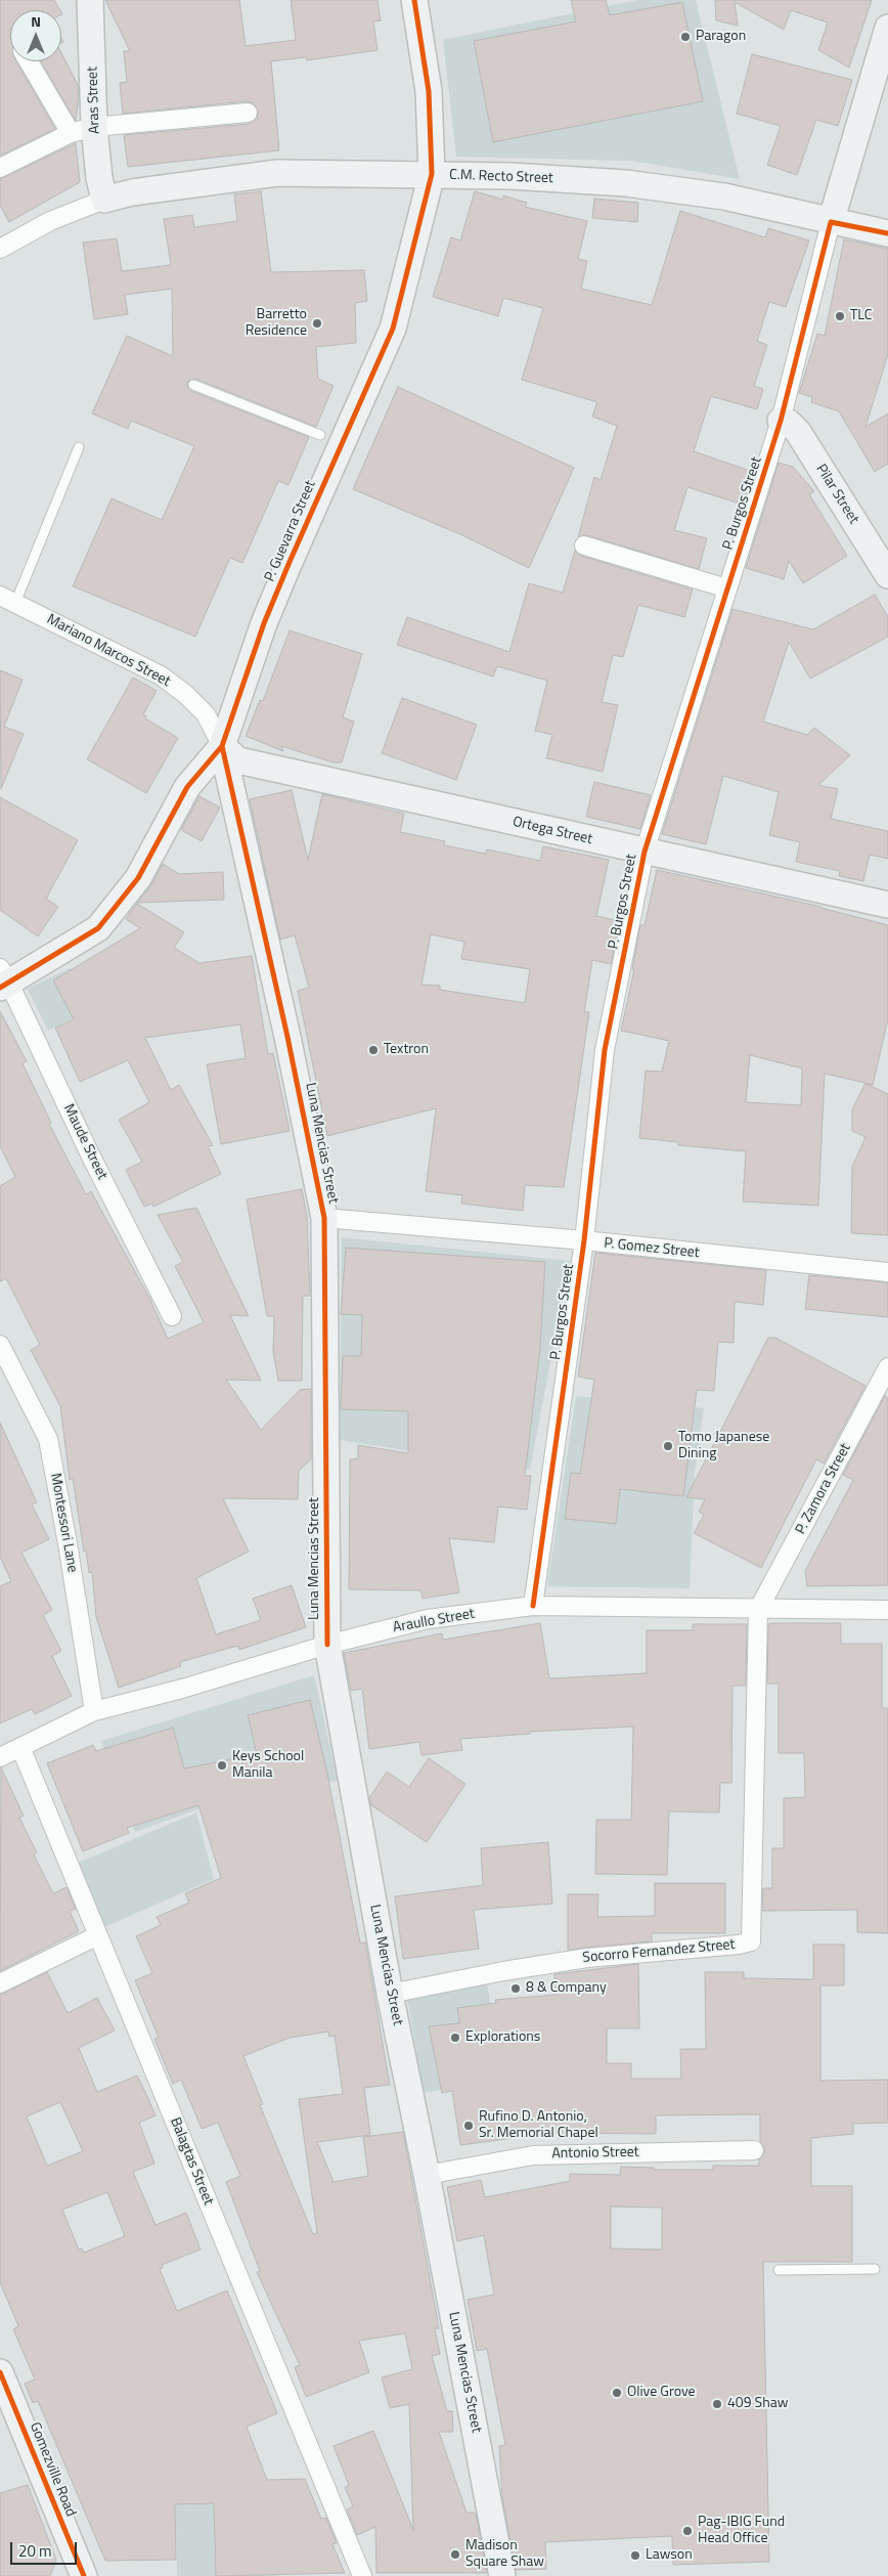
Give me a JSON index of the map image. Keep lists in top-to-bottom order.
{
  "streets": {
    "main road": [
      "Aras Street",
      "C.M. Recto Street",
      "Pilar Street",
      "P. Burgos Street",
      "P. Guevarra Street",
      "Ortega Street",
      "Luna Mencias Street",
      "Gomezville Road"
    ],
    "street": [
      "Mariano Marcos Street",
      "Maude Street",
      "P. Gomez Street",
      "P. Zamora Street",
      "Montessori Lane",
      "Araullo Street",
      "Socorro Fernandez Street",
      "Antonio Street",
      "Balagtas Street"
    ]
  },
  "crossings": [
    ["Aras Street", "C.M. Recto Street"],
    ["C.M. Recto Street", "P. Burgos Street"],
    ["C.M. Recto Street", "P. Guevarra Street"],
    ["Pilar Street", "P. Burgos Street"],
    ["P. Burgos Street", "Ortega Street"],
    ["P. Burgos Street", "P. Gomez Street"],
    ["P. Burgos Street", "Araullo Street"],
    ["P. Guevarra Street", "Mariano Marcos Street"],
    ["P. Guevarra Street", "Ortega Street"],
    ["P. Guevarra Street", "Maude Street"],
    ["P. Guevarra Street", "Luna Mencias Street"],
    ["Mariano Marcos Street", "Ortega Street"],
    ["Mariano Marcos Street", "Luna Mencias Street"],
    ["Ortega Street", "Luna Mencias Street"],
    ["Luna Mencias Street", "P. Gomez Street"],
    ["Luna Mencias Street", "Araullo Street"],
    ["Luna Mencias Street", "Socorro Fernandez Street"],
    ["Luna Mencias Street", "Antonio Street"],
    ["P. Zamora Street", "Araullo Street"],
    ["P. Zamora Street", "Socorro Fernandez Street"],
    ["Montessori Lane", "Araullo Street"],
    ["Araullo Street", "Socorro Fernandez Street"],
    ["Araullo Street", "Balagtas Street"]
  ],
  "places": [
    "Paragon",
    "TLC",
    "Barretto Residence",
    "Textron",
    "Tomo Japanese Dining",
    "Keys School Manila",
    "8 & Company",
    "Explorations",
    "Rufino D. Antonio, Sr. Memorial Chapel",
    "Olive Grove",
    "409 Shaw",
    "Pag-IBIG Fund Head Office",
    "Madison Square Shaw",
    "Lawson"
  ],
  "scale_bar": "20 m",
  "north": "top"
}
